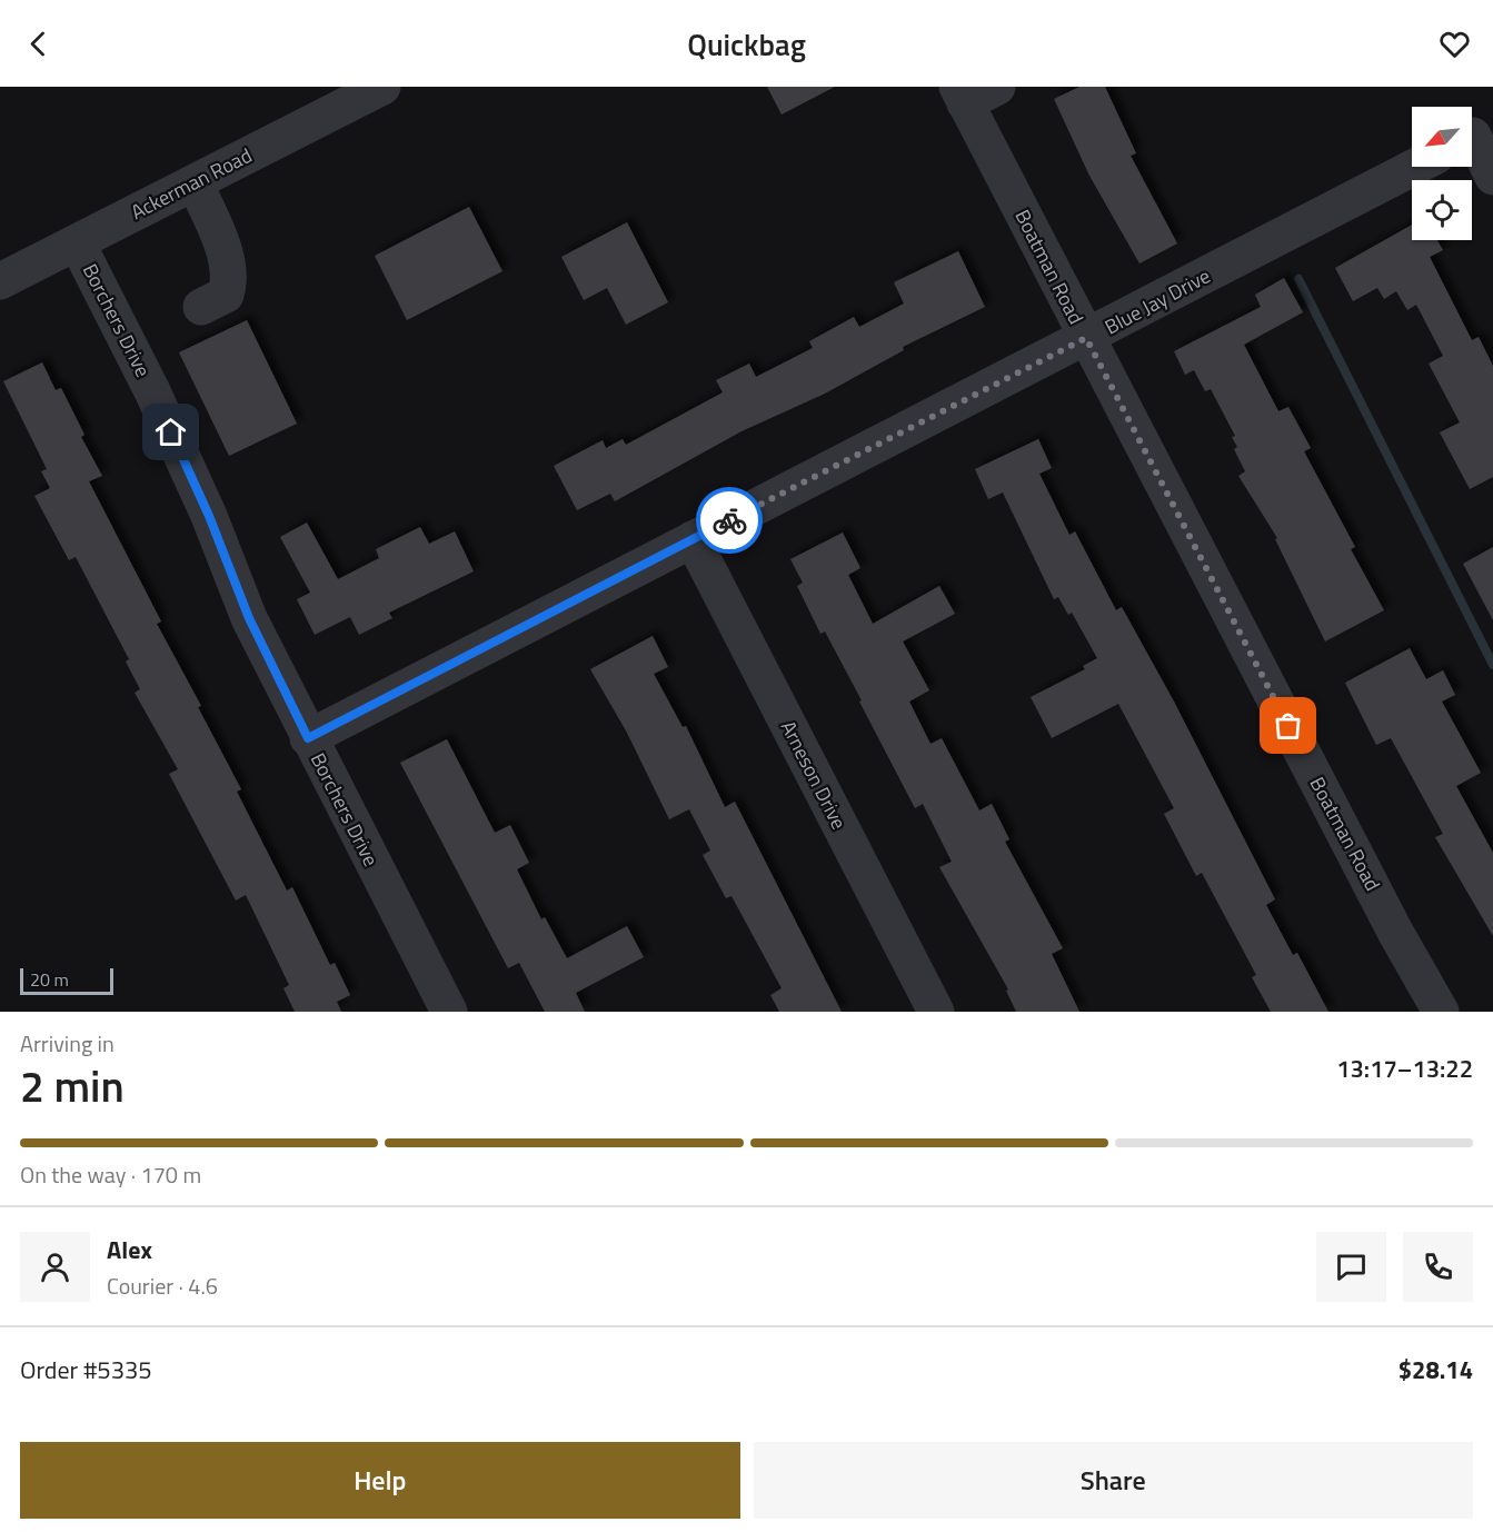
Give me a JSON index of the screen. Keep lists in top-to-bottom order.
{
  "streets": {
    "street": [
      "Ackerman Road",
      "Boatman Road",
      "Blue Jay Drive",
      "Borchers Drive",
      "Arneson Drive"
    ]
  },
  "crossings": [
    ["Ackerman Road", "Borchers Drive"],
    ["Boatman Road", "Blue Jay Drive"],
    ["Blue Jay Drive", "Borchers Drive"],
    ["Blue Jay Drive", "Arneson Drive"]
  ],
  "scale_bar": "20 m",
  "north": "bottom left",
  "page": {
    "header": "Quickbag",
    "scale": "20 m",
    "heading": ["2 min", "Arriving in", "13:17–13:22"],
    "panel": [
      "Alex",
      "Courier · 4.6",
      "Order #5335",
      "$28.14"
    ],
    "bar": "On the way · 170 m",
    "buttons": ["Help", "Share"]
  }
}
